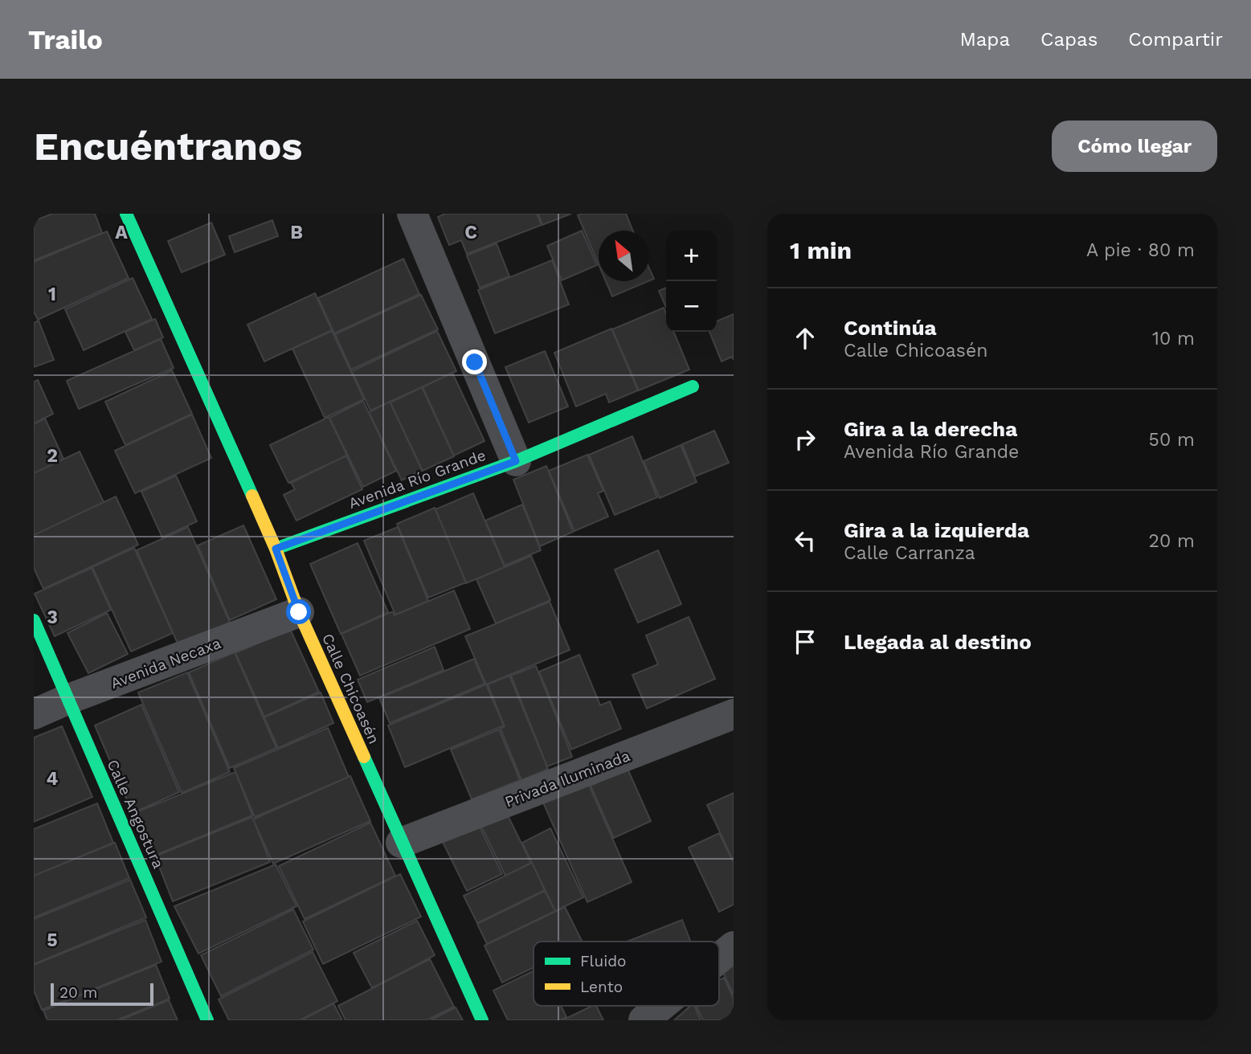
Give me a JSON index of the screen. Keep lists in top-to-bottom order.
{
  "streets": {
    "street": [
      "Avenida Río Grande",
      "Avenida Necaxa",
      "Calle Chicoasén",
      "Privada Iluminada",
      "Calle Angostura"
    ]
  },
  "crossings": [
    ["Avenida Río Grande", "Calle Chicoasén"],
    ["Avenida Necaxa", "Calle Chicoasén"],
    ["Avenida Necaxa", "Calle Angostura"],
    ["Calle Chicoasén", "Privada Iluminada"]
  ],
  "legend": ["Fluido", "Lento"],
  "scale_bar": "20 m",
  "north": "top left",
  "page": {
    "header": "Trailo",
    "nav": ["Mapa", "Capas", "Compartir"],
    "buttons": "Cómo llegar",
    "title": "Encuéntranos",
    "heading": ["1 min", "A pie · 80 m"],
    "map_buttons": ["+", "−"],
    "list": [
      ["Continúa", "Calle Chicoasén", "10 m"],
      ["Gira a la derecha", "Avenida Río Grande", "50 m"],
      ["Gira a la izquierda", "Calle Carranza", "20 m"],
      "Llegada al destino"
    ],
    "scale": "20 m"
  },
  "grid": {
    "columns": ["A", "B", "C"],
    "rows": [
      "1",
      "2",
      "3",
      "4",
      "5"
    ]
  }
}
